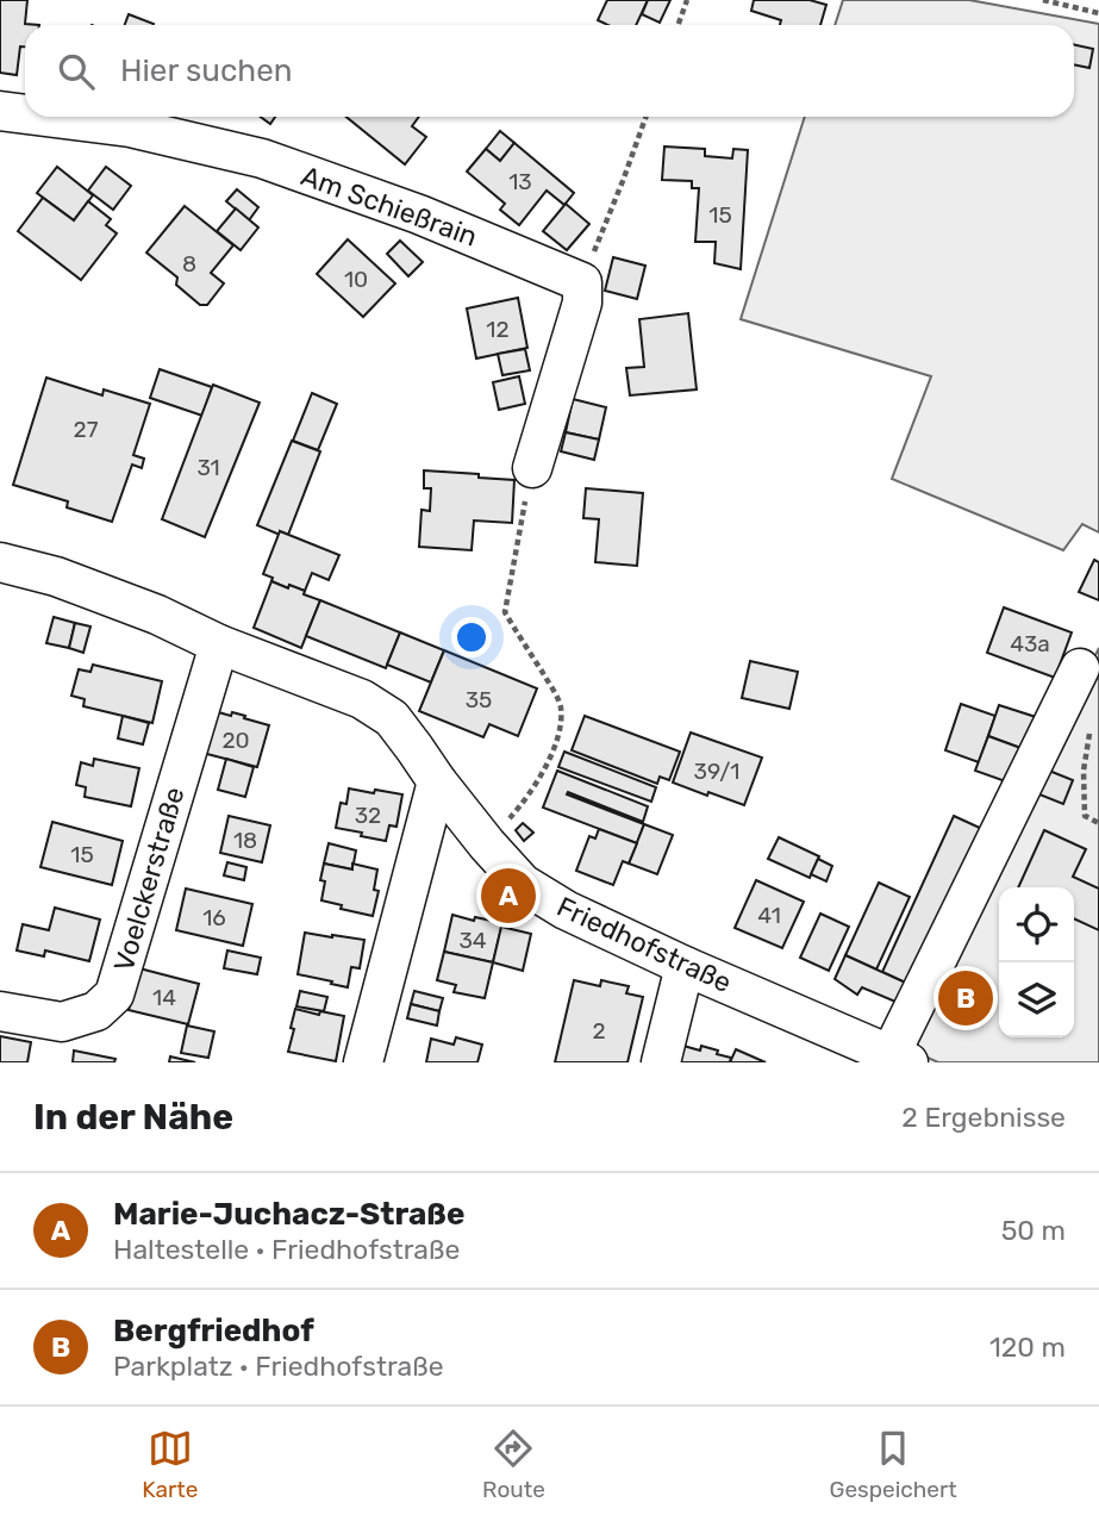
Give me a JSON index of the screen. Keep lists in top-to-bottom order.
{
  "streets": {
    "street": ["Am Schießrain", "Voelckerstraße", "Friedhofstraße"]
  },
  "crossings": [
    ["Voelckerstraße", "Friedhofstraße"]
  ],
  "house_numbers": [
    "13",
    "15",
    "8",
    "10",
    "12",
    "27",
    "31",
    "43a",
    "35",
    "20",
    "39/1",
    "32",
    "18",
    "15",
    "41",
    "16",
    "34",
    "14",
    "2"
  ],
  "page": {
    "search": "Hier suchen",
    "pins": ["A", "B"],
    "heading": ["In der Nähe", "2 Ergebnisse"],
    "list": [
      {
        "mark": "A",
        "name": "Marie-Juchacz-Straße",
        "note": "Haltestelle · Friedhofstraße",
        "value": "50 m"
      },
      {
        "mark": "B",
        "name": "Bergfriedhof",
        "note": "Parkplatz · Friedhofstraße",
        "value": "120 m"
      }
    ],
    "nav": ["Karte", "Route", "Gespeichert"]
  }
}
